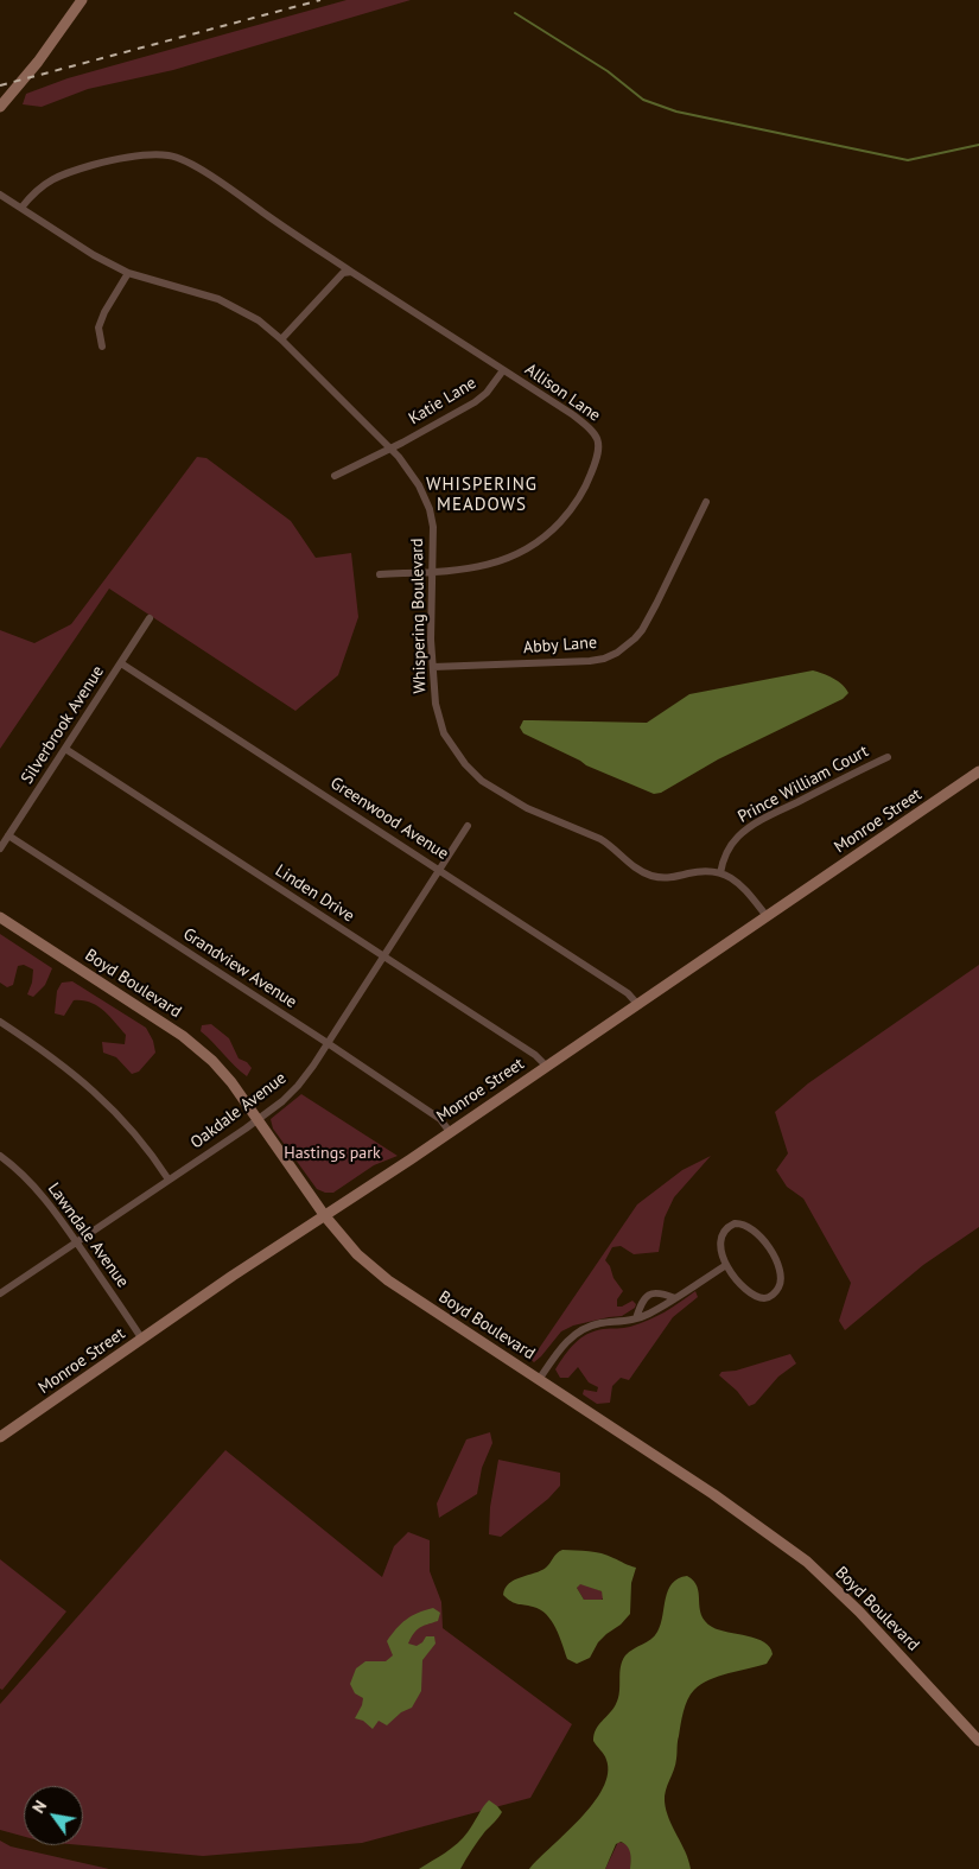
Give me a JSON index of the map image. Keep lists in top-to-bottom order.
{
  "streets": {
    "street": [
      "Allison Lane",
      "Katie Lane",
      "Whispering Boulevard",
      "Abby Lane",
      "Silverbrook Avenue",
      "Prince William Court",
      "Greenwood Avenue",
      "Monroe Street",
      "Linden Drive",
      "Grandview Avenue",
      "Boyd Boulevard",
      "Oakdale Avenue",
      "Lawndale Avenue"
    ]
  },
  "crossings": [
    ["Allison Lane", "Katie Lane"],
    ["Allison Lane", "Whispering Boulevard"],
    ["Katie Lane", "Whispering Boulevard"],
    ["Whispering Boulevard", "Abby Lane"],
    ["Whispering Boulevard", "Prince William Court"],
    ["Silverbrook Avenue", "Greenwood Avenue"],
    ["Silverbrook Avenue", "Linden Drive"],
    ["Silverbrook Avenue", "Grandview Avenue"],
    ["Greenwood Avenue", "Monroe Street"],
    ["Greenwood Avenue", "Oakdale Avenue"],
    ["Monroe Street", "Linden Drive"],
    ["Monroe Street", "Grandview Avenue"],
    ["Monroe Street", "Boyd Boulevard"],
    ["Monroe Street", "Lawndale Avenue"],
    ["Linden Drive", "Oakdale Avenue"],
    ["Grandview Avenue", "Oakdale Avenue"],
    ["Boyd Boulevard", "Oakdale Avenue"],
    ["Oakdale Avenue", "Lawndale Avenue"]
  ],
  "districts": ["WHISPERING MEADOWS"],
  "parks": ["Hastings park"],
  "north": "top left"
}
